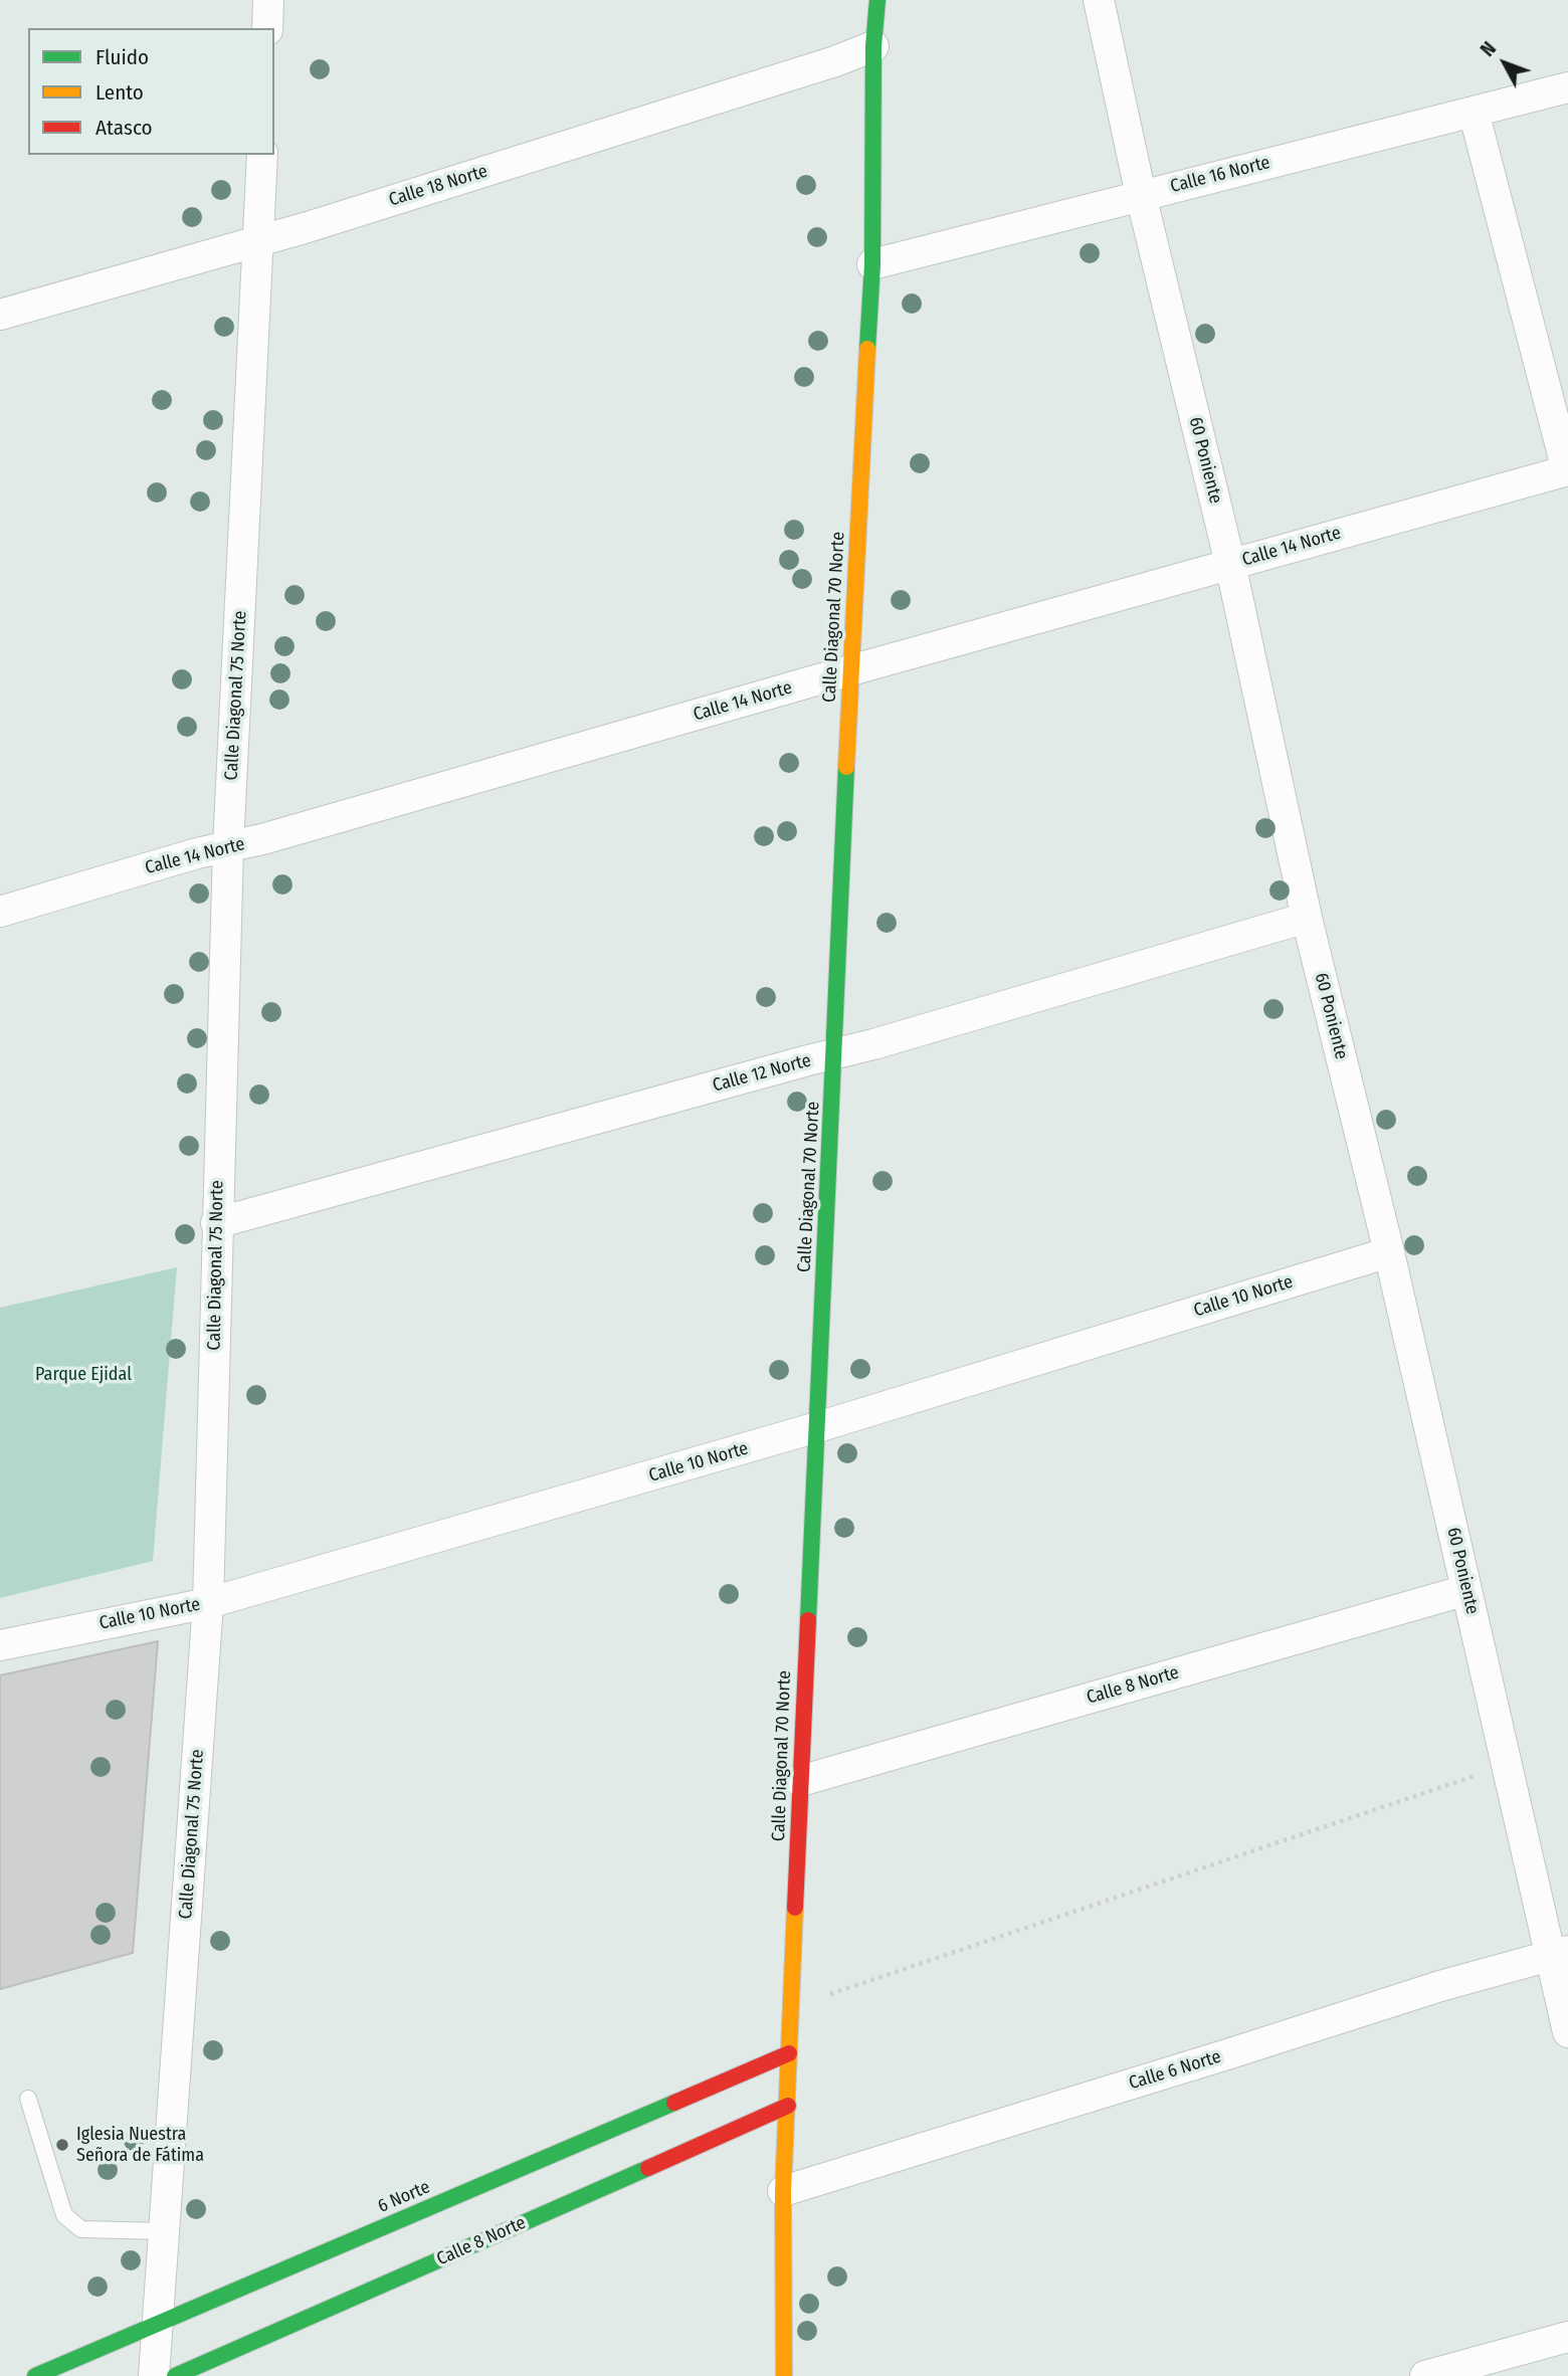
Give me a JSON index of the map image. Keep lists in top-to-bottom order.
{
  "streets": {
    "street": [
      "Calle 16 Norte",
      "Calle 18 Norte",
      "60 Poniente",
      "Calle 14 Norte",
      "Calle Diagonal 70 Norte",
      "Calle Diagonal 75 Norte",
      "Calle 12 Norte",
      "Calle 10 Norte",
      "Calle 8 Norte",
      "Calle 6 Norte",
      "6 Norte"
    ]
  },
  "crossings": [
    ["Calle 16 Norte", "60 Poniente"],
    ["Calle 16 Norte", "Calle Diagonal 70 Norte"],
    ["Calle 18 Norte", "Calle Diagonal 70 Norte"],
    ["Calle 18 Norte", "Calle Diagonal 75 Norte"],
    ["60 Poniente", "Calle 14 Norte"],
    ["60 Poniente", "Calle 12 Norte"],
    ["60 Poniente", "Calle 10 Norte"],
    ["60 Poniente", "Calle 8 Norte"],
    ["60 Poniente", "Calle 6 Norte"],
    ["Calle 14 Norte", "Calle Diagonal 70 Norte"],
    ["Calle 14 Norte", "Calle Diagonal 75 Norte"],
    ["Calle Diagonal 70 Norte", "Calle 12 Norte"],
    ["Calle Diagonal 70 Norte", "Calle 10 Norte"],
    ["Calle Diagonal 70 Norte", "Calle 8 Norte"],
    ["Calle Diagonal 70 Norte", "Calle 6 Norte"],
    ["Calle Diagonal 70 Norte", "6 Norte"],
    ["Calle Diagonal 75 Norte", "Calle 12 Norte"],
    ["Calle Diagonal 75 Norte", "Calle 10 Norte"],
    ["Calle Diagonal 75 Norte", "6 Norte"]
  ],
  "parks": ["Parque Ejidal"],
  "places": ["Iglesia Nuestra Señora de Fátima"],
  "legend": ["Fluido", "Lento", "Atasco"],
  "north": "top left"
}
